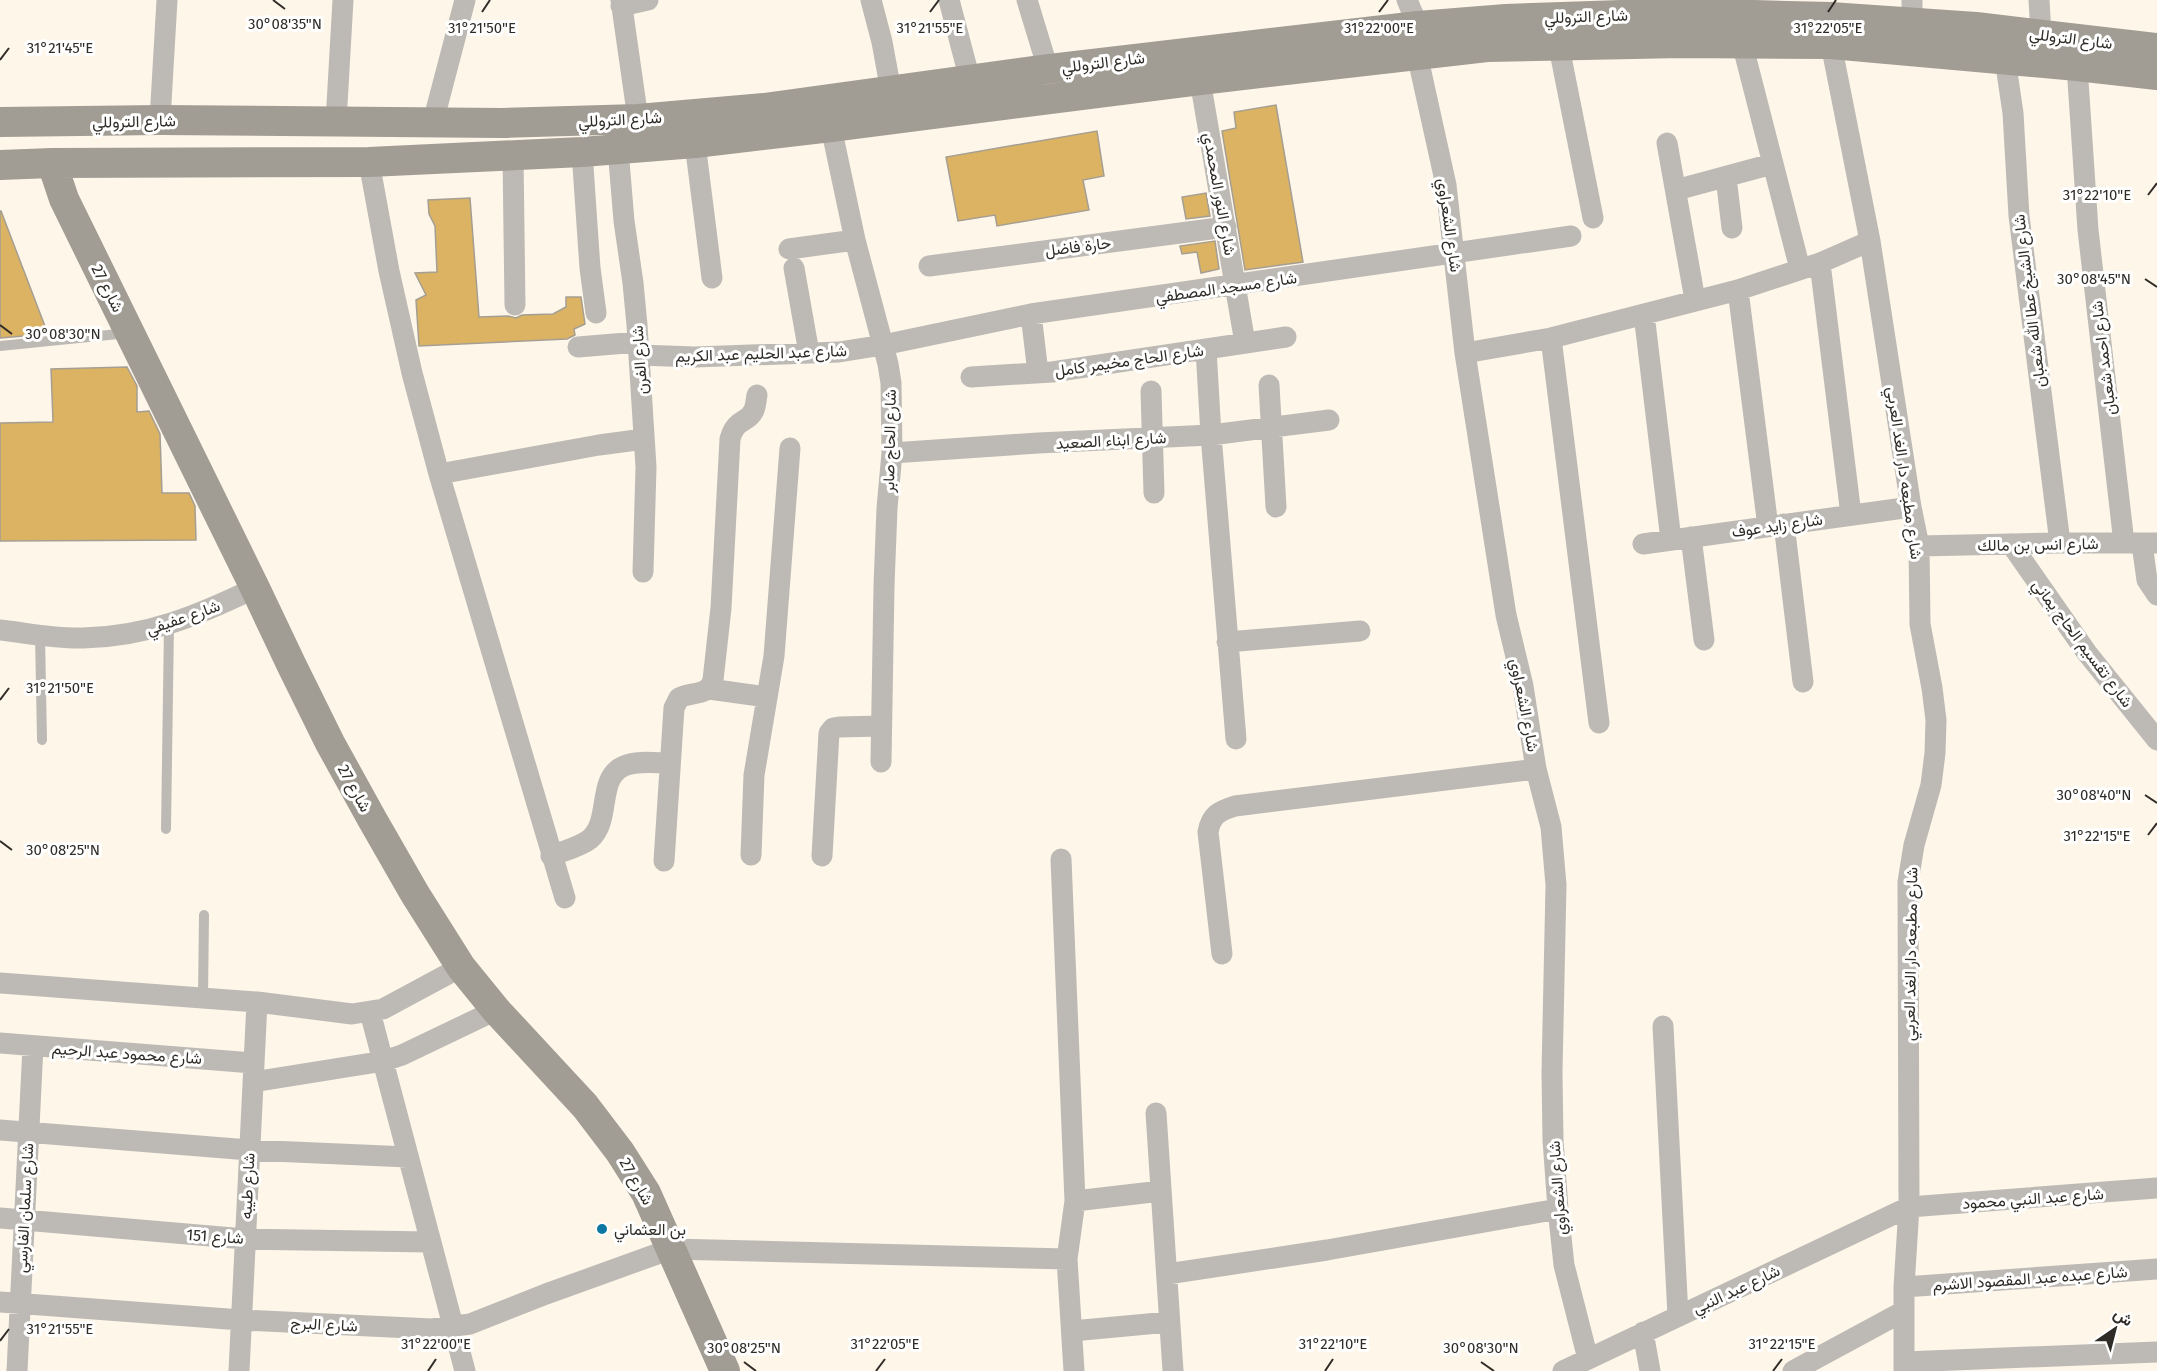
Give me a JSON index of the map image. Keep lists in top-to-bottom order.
{
  "streets": {
    "street": [
      "شارع التروللي",
      "شارع النور المحمدي",
      "شارع الشعراوي",
      "حارة فاضل",
      "شارع مسجد المصطفي",
      "شارع 27",
      "شارع الشيخ عطا الله شعبان",
      "شارع عبد الحليم عبد الكريم",
      "شارع احمد شعبان",
      "شارع الفرن",
      "شارع الحاج مخيمر كامل",
      "شارع ابناء الصعيد",
      "شارع الحاج صابر",
      "شارع مطبعه دار الغد العربي",
      "شارع زايد عوف",
      "شارع انس بن مالك",
      "شارع عفيفي",
      "شارع تقسيم الحاج يماني",
      "شارع محمود عبد الرحيم",
      "شارع طيبه",
      "شارع عبد النبي محمود",
      "شارع سلمان الفارسي",
      "شارع 151",
      "شارع عبده عبد المقصود الاشرم",
      "شارع عبد النبي",
      "شارع البرج"
    ]
  },
  "crossings": [
    ["شارع التروللي", "شارع النور المحمدي"],
    ["شارع التروللي", "شارع الشعراوي"],
    ["شارع التروللي", "شارع 27"],
    ["شارع التروللي", "شارع الشيخ عطا الله شعبان"],
    ["شارع التروللي", "شارع احمد شعبان"],
    ["شارع التروللي", "شارع الفرن"],
    ["شارع التروللي", "شارع الحاج صابر"],
    ["شارع التروللي", "شارع مطبعه دار الغد العربي"],
    ["شارع النور المحمدي", "حارة فاضل"],
    ["شارع النور المحمدي", "شارع مسجد المصطفي"],
    ["شارع النور المحمدي", "شارع الحاج مخيمر كامل"],
    ["شارع الشعراوي", "شارع مسجد المصطفي"],
    ["شارع الشعراوي", "شارع عبد النبي"],
    ["شارع مسجد المصطفي", "شارع عبد الحليم عبد الكريم"],
    ["شارع مسجد المصطفي", "شارع الحاج صابر"],
    ["شارع 27", "شارع عفيفي"],
    ["شارع 27", "شارع محمود عبد الرحيم"],
    ["شارع 27", "شارع البرج"],
    ["شارع الشيخ عطا الله شعبان", "شارع انس بن مالك"],
    ["شارع عبد الحليم عبد الكريم", "شارع الفرن"],
    ["شارع عبد الحليم عبد الكريم", "شارع الحاج صابر"],
    ["شارع احمد شعبان", "شارع انس بن مالك"],
    ["شارع ابناء الصعيد", "شارع الحاج صابر"],
    ["شارع مطبعه دار الغد العربي", "شارع زايد عوف"],
    ["شارع مطبعه دار الغد العربي", "شارع انس بن مالك"],
    ["شارع مطبعه دار الغد العربي", "شارع عبد النبي محمود"],
    ["شارع مطبعه دار الغد العربي", "شارع عبده عبد المقصود الاشرم"],
    ["شارع مطبعه دار الغد العربي", "شارع عبد النبي"],
    ["شارع انس بن مالك", "شارع تقسيم الحاج يماني"],
    ["شارع محمود عبد الرحيم", "شارع طيبه"],
    ["شارع محمود عبد الرحيم", "شارع سلمان الفارسي"],
    ["شارع طيبه", "شارع 151"],
    ["شارع طيبه", "شارع البرج"],
    ["شارع عبد النبي محمود", "شارع عبد النبي"],
    ["شارع سلمان الفارسي", "شارع 151"],
    ["شارع سلمان الفارسي", "شارع البرج"]
  ],
  "places": ["بن العثماني"],
  "north": "top right",
  "coordinates": [
    "30°08'35\"N",
    "31°21'50\"E",
    "31°21'55\"E",
    "31°22'00\"E",
    "31°22'05\"E",
    "31°21'45\"E",
    "31°22'10\"E",
    "30°08'45\"N",
    "30°08'30\"N",
    "30°08'40\"N",
    "31°22'15\"E",
    "30°08'25\"N"
  ]
}
